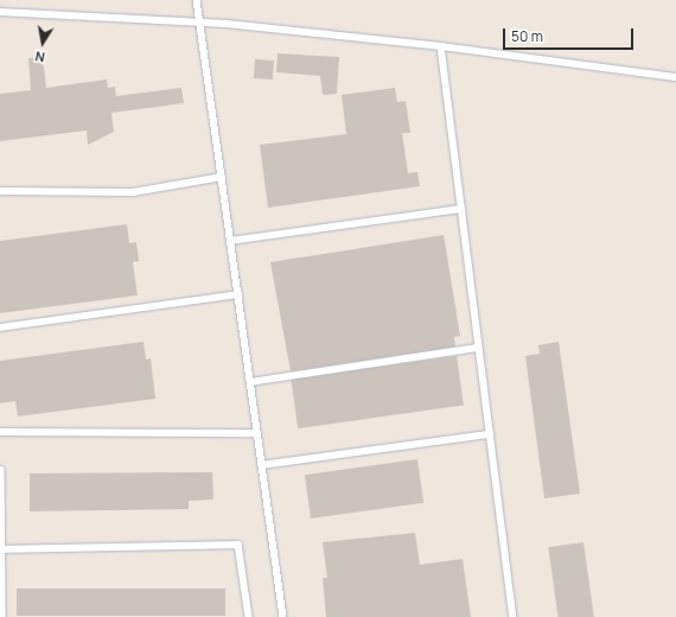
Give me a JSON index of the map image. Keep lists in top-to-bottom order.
{
  "scale_bar": "50 m",
  "north": "bottom"
}
